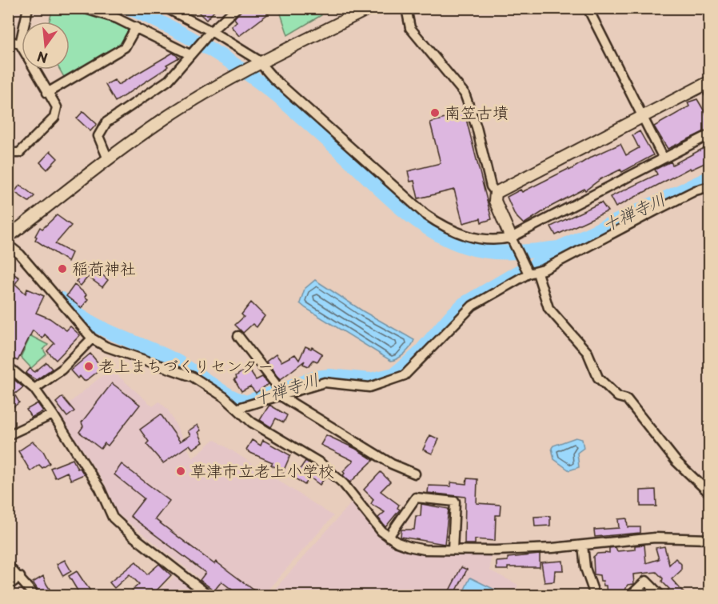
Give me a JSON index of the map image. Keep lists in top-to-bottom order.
{
  "water": ["十禅寺川"],
  "places": [
    "南笠古墳",
    "稲荷神社",
    "老上まちづくりセンター",
    "草津市立老上小学校"
  ],
  "north": "bottom"
}
